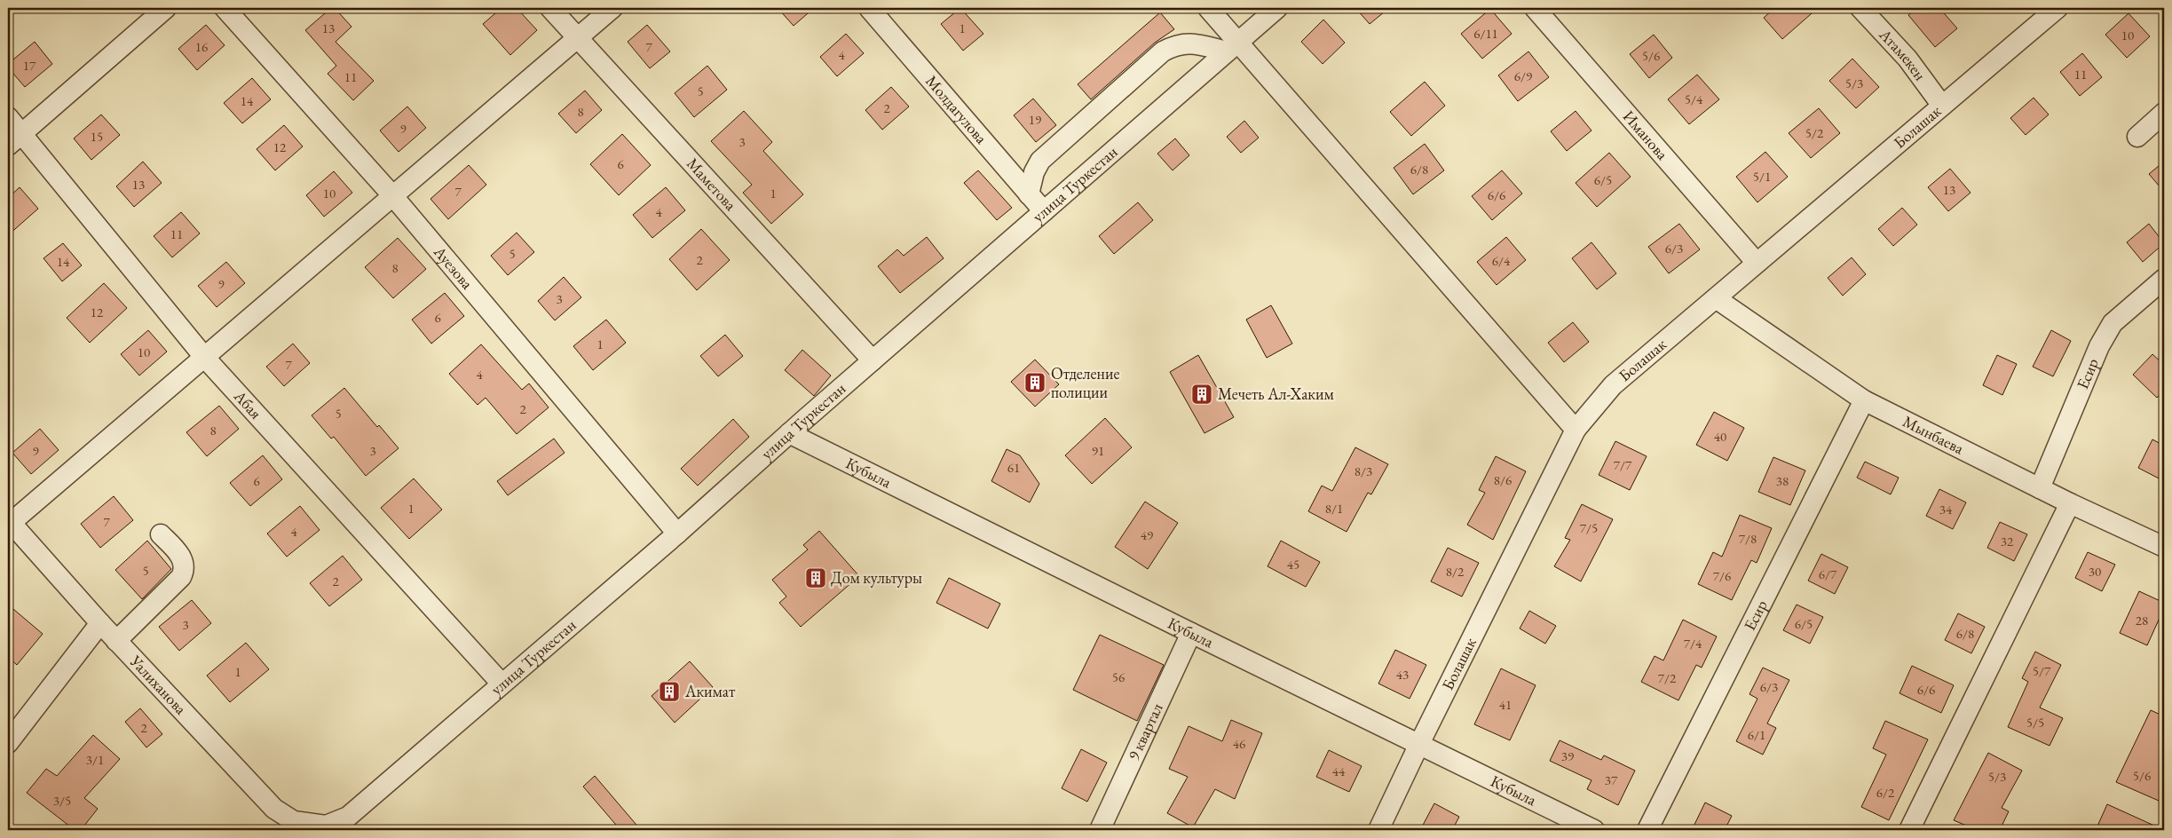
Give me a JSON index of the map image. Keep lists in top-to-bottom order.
{
  "streets": {
    "street": [
      "Атамекен",
      "Молдагулова",
      "Болашак",
      "Иманова",
      "Маметова",
      "улица Туркестан",
      "Ауезова",
      "Есир",
      "Абая",
      "Мынбаева",
      "Кубыла",
      "Уалиханова",
      "9 квартал"
    ]
  },
  "crossings": [
    ["Атамекен", "Болашак"],
    ["Молдагулова", "улица Туркестан"],
    ["Болашак", "Иманова"],
    ["Болашак", "Мынбаева"],
    ["Болашак", "Кубыла"],
    ["Маметова", "улица Туркестан"],
    ["улица Туркестан", "Ауезова"],
    ["улица Туркестан", "Абая"],
    ["улица Туркестан", "Кубыла"],
    ["улица Туркестан", "Уалиханова"],
    ["Есир", "Мынбаева"],
    ["Кубыла", "9 квартал"]
  ],
  "places": {
    "building": [
      "Отделение полиции",
      "Мечеть Ал-Хаким",
      "Дом культуры",
      "Акимат"
    ]
  },
  "house_numbers": [
    "13",
    "1",
    "6/11",
    "10",
    "16",
    "7",
    "4",
    "5/6",
    "17",
    "11",
    "6/9",
    "11",
    "5/3",
    "5",
    "5/4",
    "14",
    "2",
    "8",
    "19",
    "9",
    "5/2",
    "15",
    "3",
    "12",
    "6",
    "6/8",
    "5/1",
    "6/5",
    "13",
    "13",
    "7",
    "10",
    "1",
    "6/6",
    "4",
    "11",
    "6/3",
    "5",
    "2",
    "6/4",
    "14",
    "8",
    "9",
    "3",
    "12",
    "6",
    "1",
    "10",
    "7",
    "4",
    "2",
    "5",
    "8",
    "40",
    "9",
    "3",
    "91",
    "7/7",
    "61",
    "8/3",
    "8/6",
    "6",
    "38",
    "1",
    "8/1",
    "34",
    "7",
    "7/5",
    "4",
    "49",
    "7/8",
    "32",
    "45",
    "5",
    "8/2",
    "30",
    "6/7",
    "7/6",
    "2",
    "28",
    "6/5",
    "3",
    "6/8",
    "7/4",
    "5/7",
    "1",
    "43",
    "56",
    "7/2",
    "6/3",
    "6/6",
    "41",
    "5/5",
    "2",
    "6/1",
    "46",
    "39",
    "3/1",
    "44",
    "5/6",
    "5/3",
    "37",
    "6/2",
    "3/5"
  ]
}
